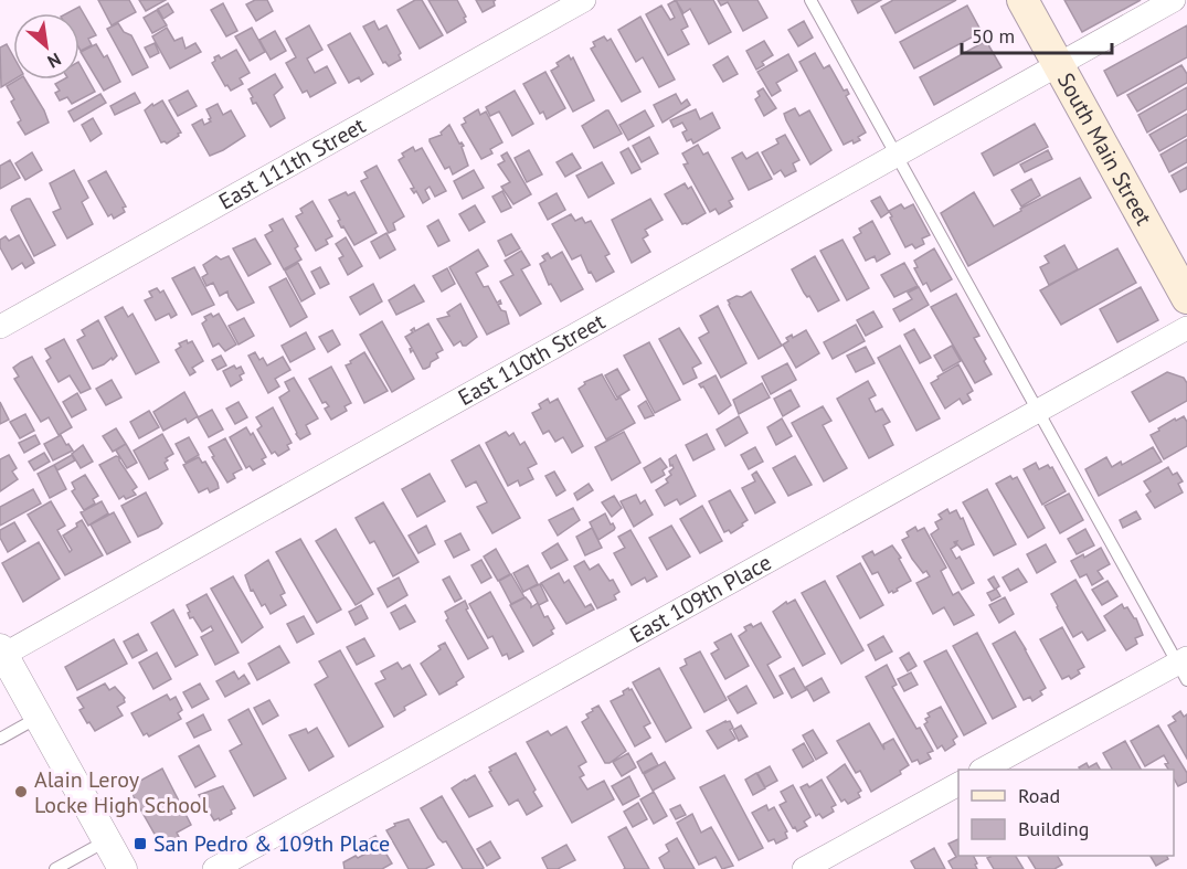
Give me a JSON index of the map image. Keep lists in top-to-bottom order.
{
  "streets": {
    "main road": ["South Main Street"],
    "street": ["East 111th Street", "East 110th Street", "East 109th Place"]
  },
  "crossings": [
    ["South Main Street", "East 110th Street"]
  ],
  "places": {
    "other": ["Alain Leroy Locke High School"],
    "transit": ["San Pedro & 109th Place"]
  },
  "legend": ["Road", "Building"],
  "scale_bar": "50 m",
  "north": "bottom right"
}
